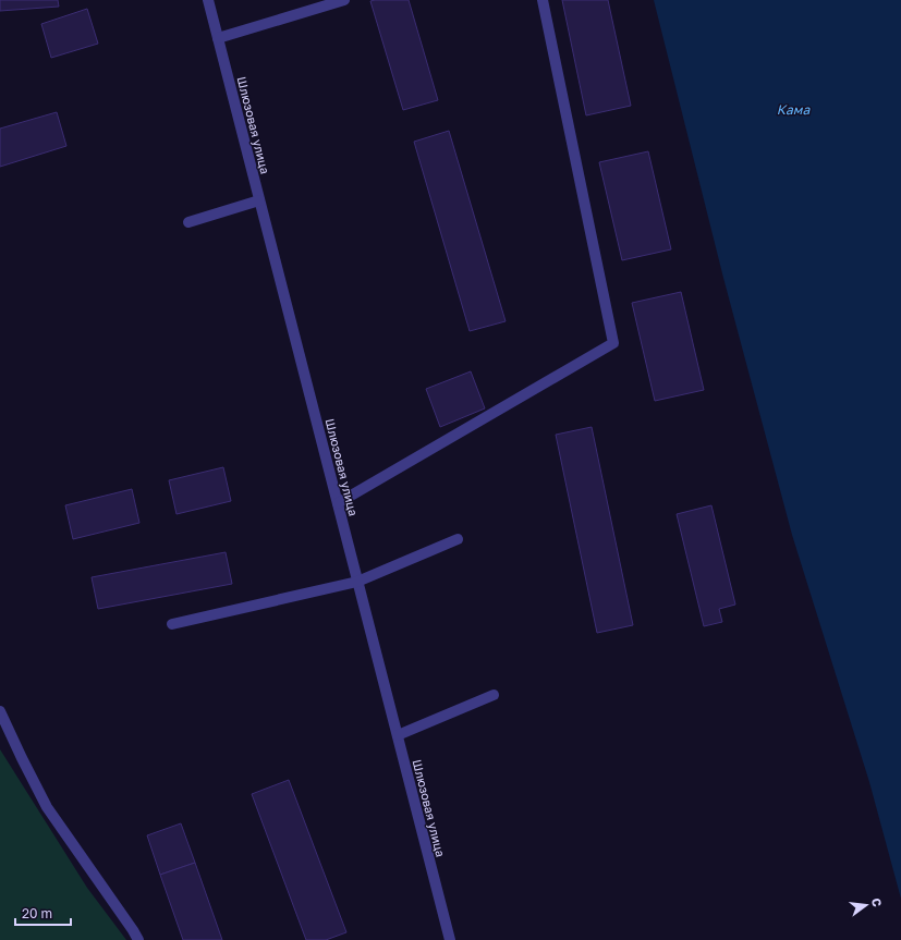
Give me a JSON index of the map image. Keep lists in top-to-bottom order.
{
  "streets": {
    "street": ["Шлюзовая улица"]
  },
  "water": ["Кама"],
  "scale_bar": "20 m",
  "north": "right"
}
